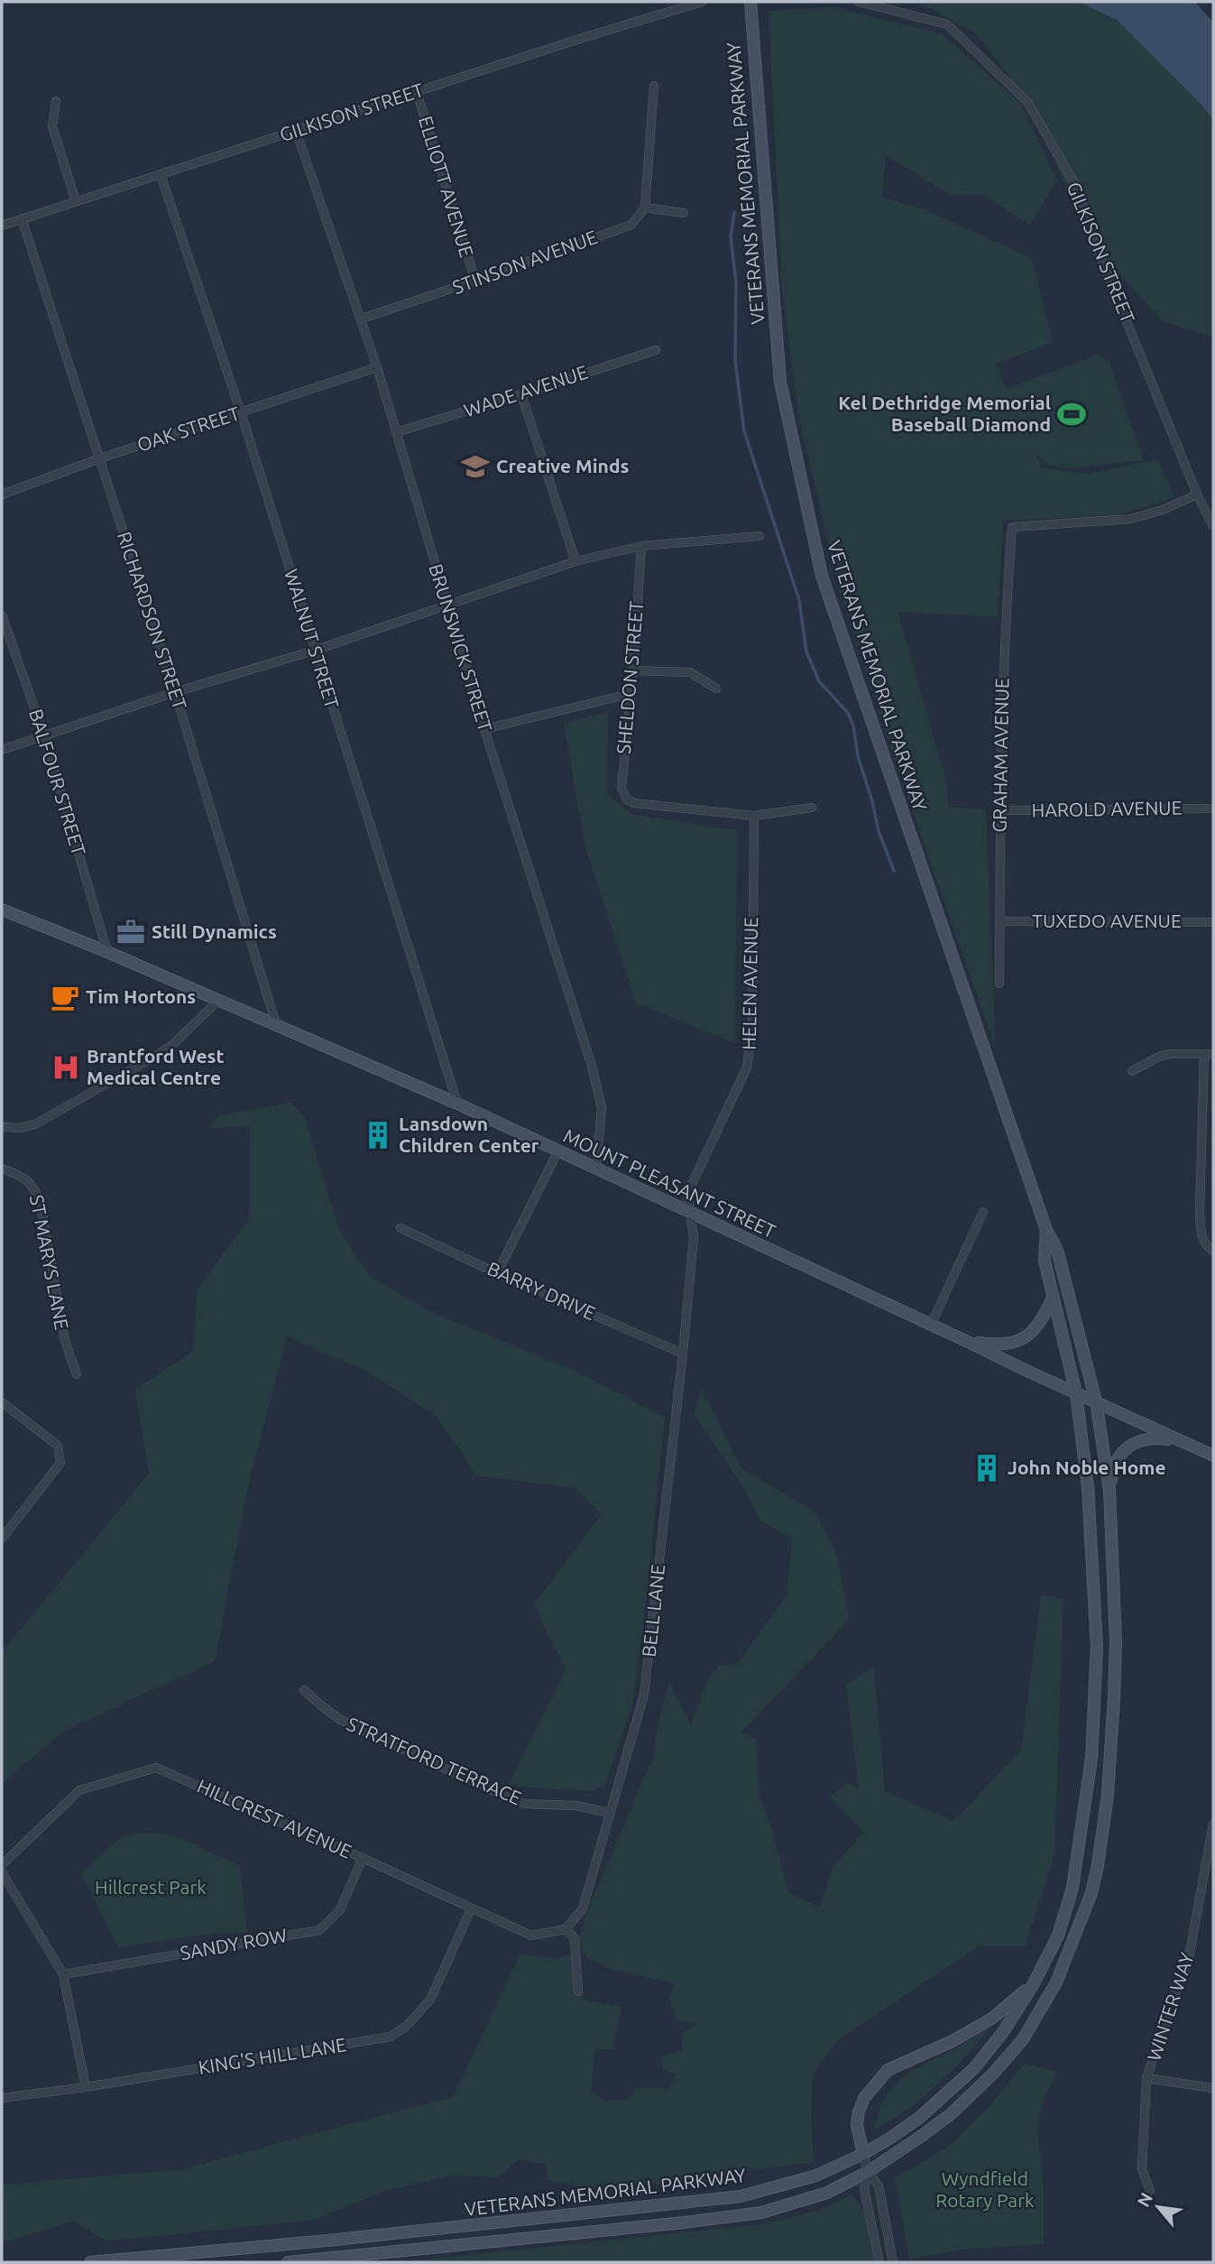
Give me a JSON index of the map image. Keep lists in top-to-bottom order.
{
  "streets": {
    "main road": ["VETERANS MEMORIAL PARKWAY", "MOUNT PLEASANT STREET"],
    "street": [
      "GILKISON STREET",
      "ELLIOTT AVENUE",
      "STINSON AVENUE",
      "WADE AVENUE",
      "OAK STREET",
      "RICHARDSON STREET",
      "WALNUT STREET",
      "BRUNSWICK STREET",
      "SHELDON STREET",
      "GRAHAM AVENUE",
      "BALFOUR STREET",
      "HAROLD AVENUE",
      "TUXEDO AVENUE",
      "HELEN AVENUE",
      "ST MARYS LANE",
      "BARRY DRIVE",
      "BELL LANE",
      "STRATFORD TERRACE",
      "HILLCREST AVENUE",
      "SANDY ROW",
      "WINTER WAY",
      "KING'S HILL LANE"
    ]
  },
  "crossings": [
    ["GILKISON STREET", "ELLIOTT AVENUE"],
    ["GILKISON STREET", "RICHARDSON STREET"],
    ["GILKISON STREET", "WALNUT STREET"],
    ["GILKISON STREET", "BRUNSWICK STREET"],
    ["GILKISON STREET", "GRAHAM AVENUE"],
    ["VETERANS MEMORIAL PARKWAY", "MOUNT PLEASANT STREET"],
    ["ELLIOTT AVENUE", "STINSON AVENUE"],
    ["STINSON AVENUE", "BRUNSWICK STREET"],
    ["WADE AVENUE", "BRUNSWICK STREET"],
    ["OAK STREET", "RICHARDSON STREET"],
    ["OAK STREET", "WALNUT STREET"],
    ["OAK STREET", "BRUNSWICK STREET"],
    ["RICHARDSON STREET", "MOUNT PLEASANT STREET"],
    ["WALNUT STREET", "MOUNT PLEASANT STREET"],
    ["BRUNSWICK STREET", "MOUNT PLEASANT STREET"],
    ["SHELDON STREET", "HELEN AVENUE"],
    ["GRAHAM AVENUE", "HAROLD AVENUE"],
    ["GRAHAM AVENUE", "TUXEDO AVENUE"],
    ["BALFOUR STREET", "MOUNT PLEASANT STREET"],
    ["HELEN AVENUE", "MOUNT PLEASANT STREET"],
    ["HELEN AVENUE", "BELL LANE"],
    ["MOUNT PLEASANT STREET", "BELL LANE"],
    ["BARRY DRIVE", "BELL LANE"],
    ["BELL LANE", "STRATFORD TERRACE"],
    ["BELL LANE", "HILLCREST AVENUE"],
    ["HILLCREST AVENUE", "SANDY ROW"],
    ["HILLCREST AVENUE", "KING'S HILL LANE"]
  ],
  "parks": ["Hillcrest Park", "Wyndfield Rotary Park"],
  "places": {
    "sports": ["Kel Dethridge Memorial Baseball Diamond"],
    "school or university": ["Creative Minds"],
    "office": ["Still Dynamics"],
    "cafe": ["Tim Hortons"],
    "hospital": ["Brantford West Medical Centre"],
    "building": ["Lansdown Children Center", "John Noble Home"]
  },
  "north": "top left"
}
